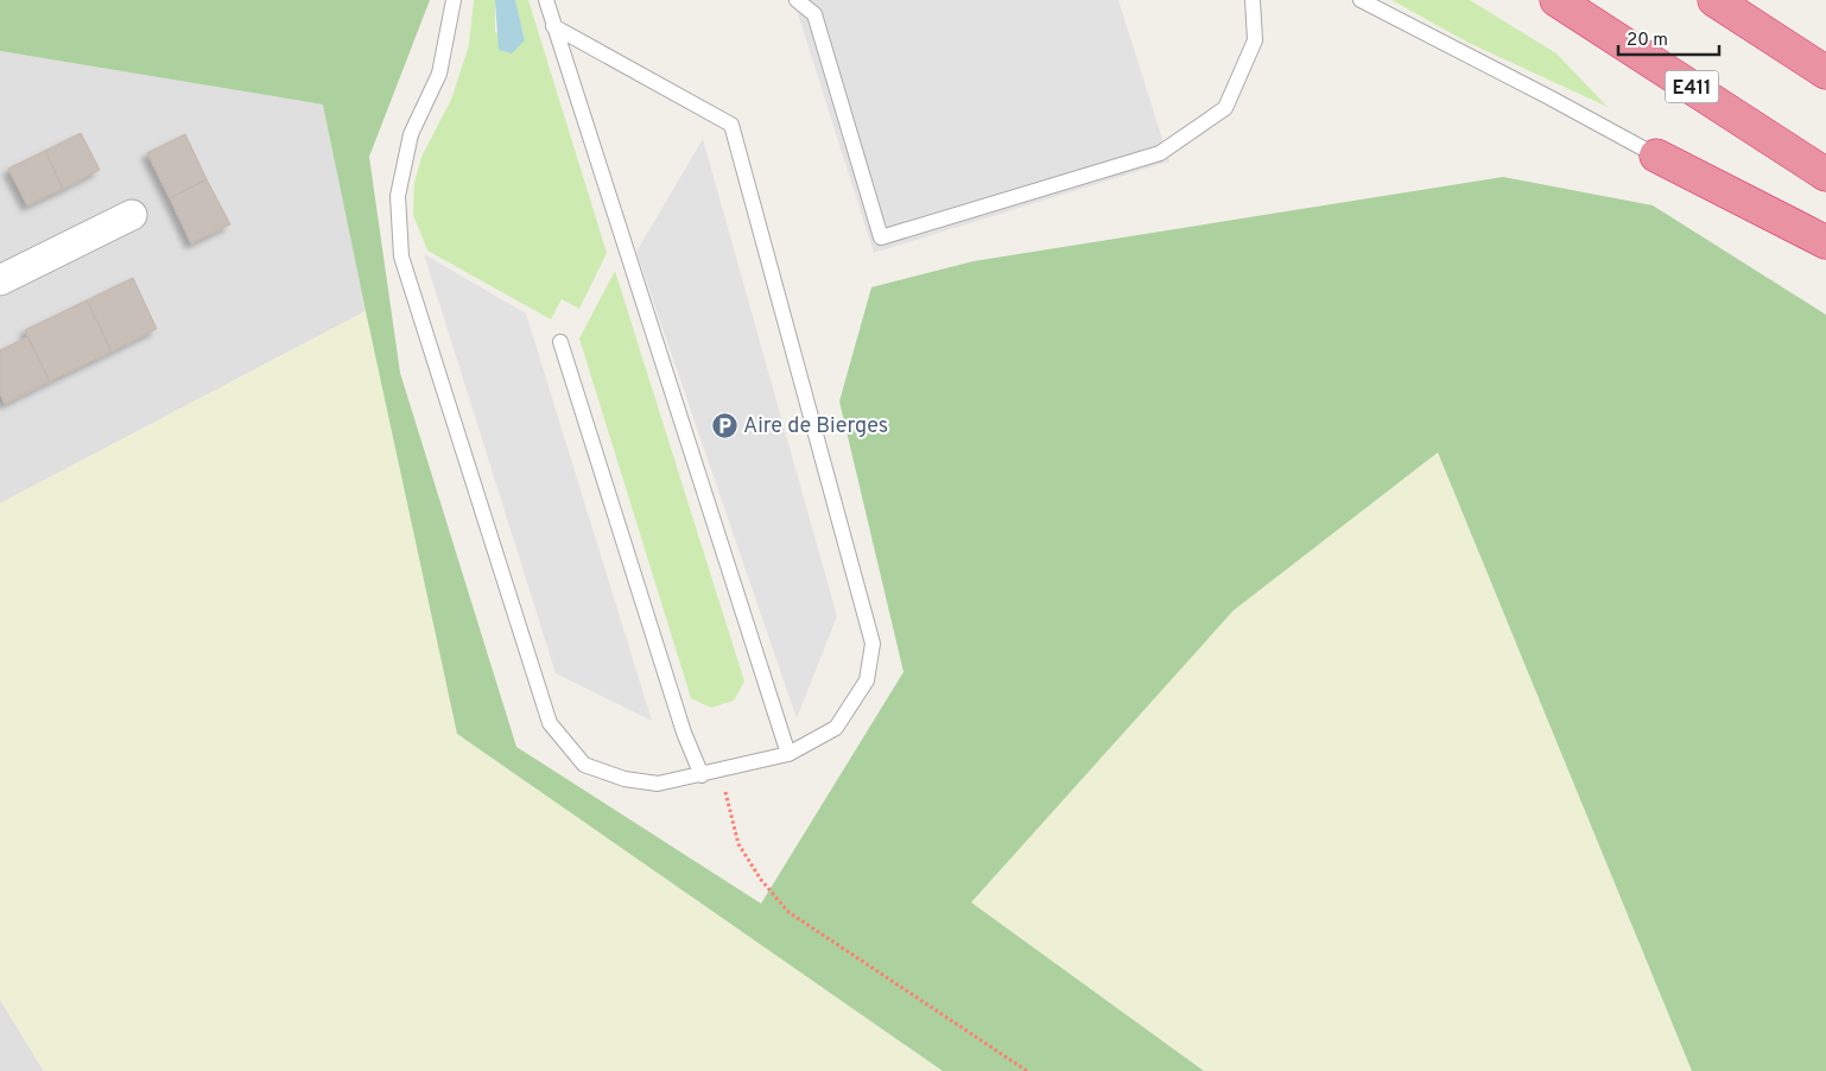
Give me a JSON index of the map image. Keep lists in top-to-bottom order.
{
  "streets": {
    "highway": ["E411"]
  },
  "places": {
    "parking": ["Aire de Bierges"]
  },
  "scale_bar": "20 m"
}
